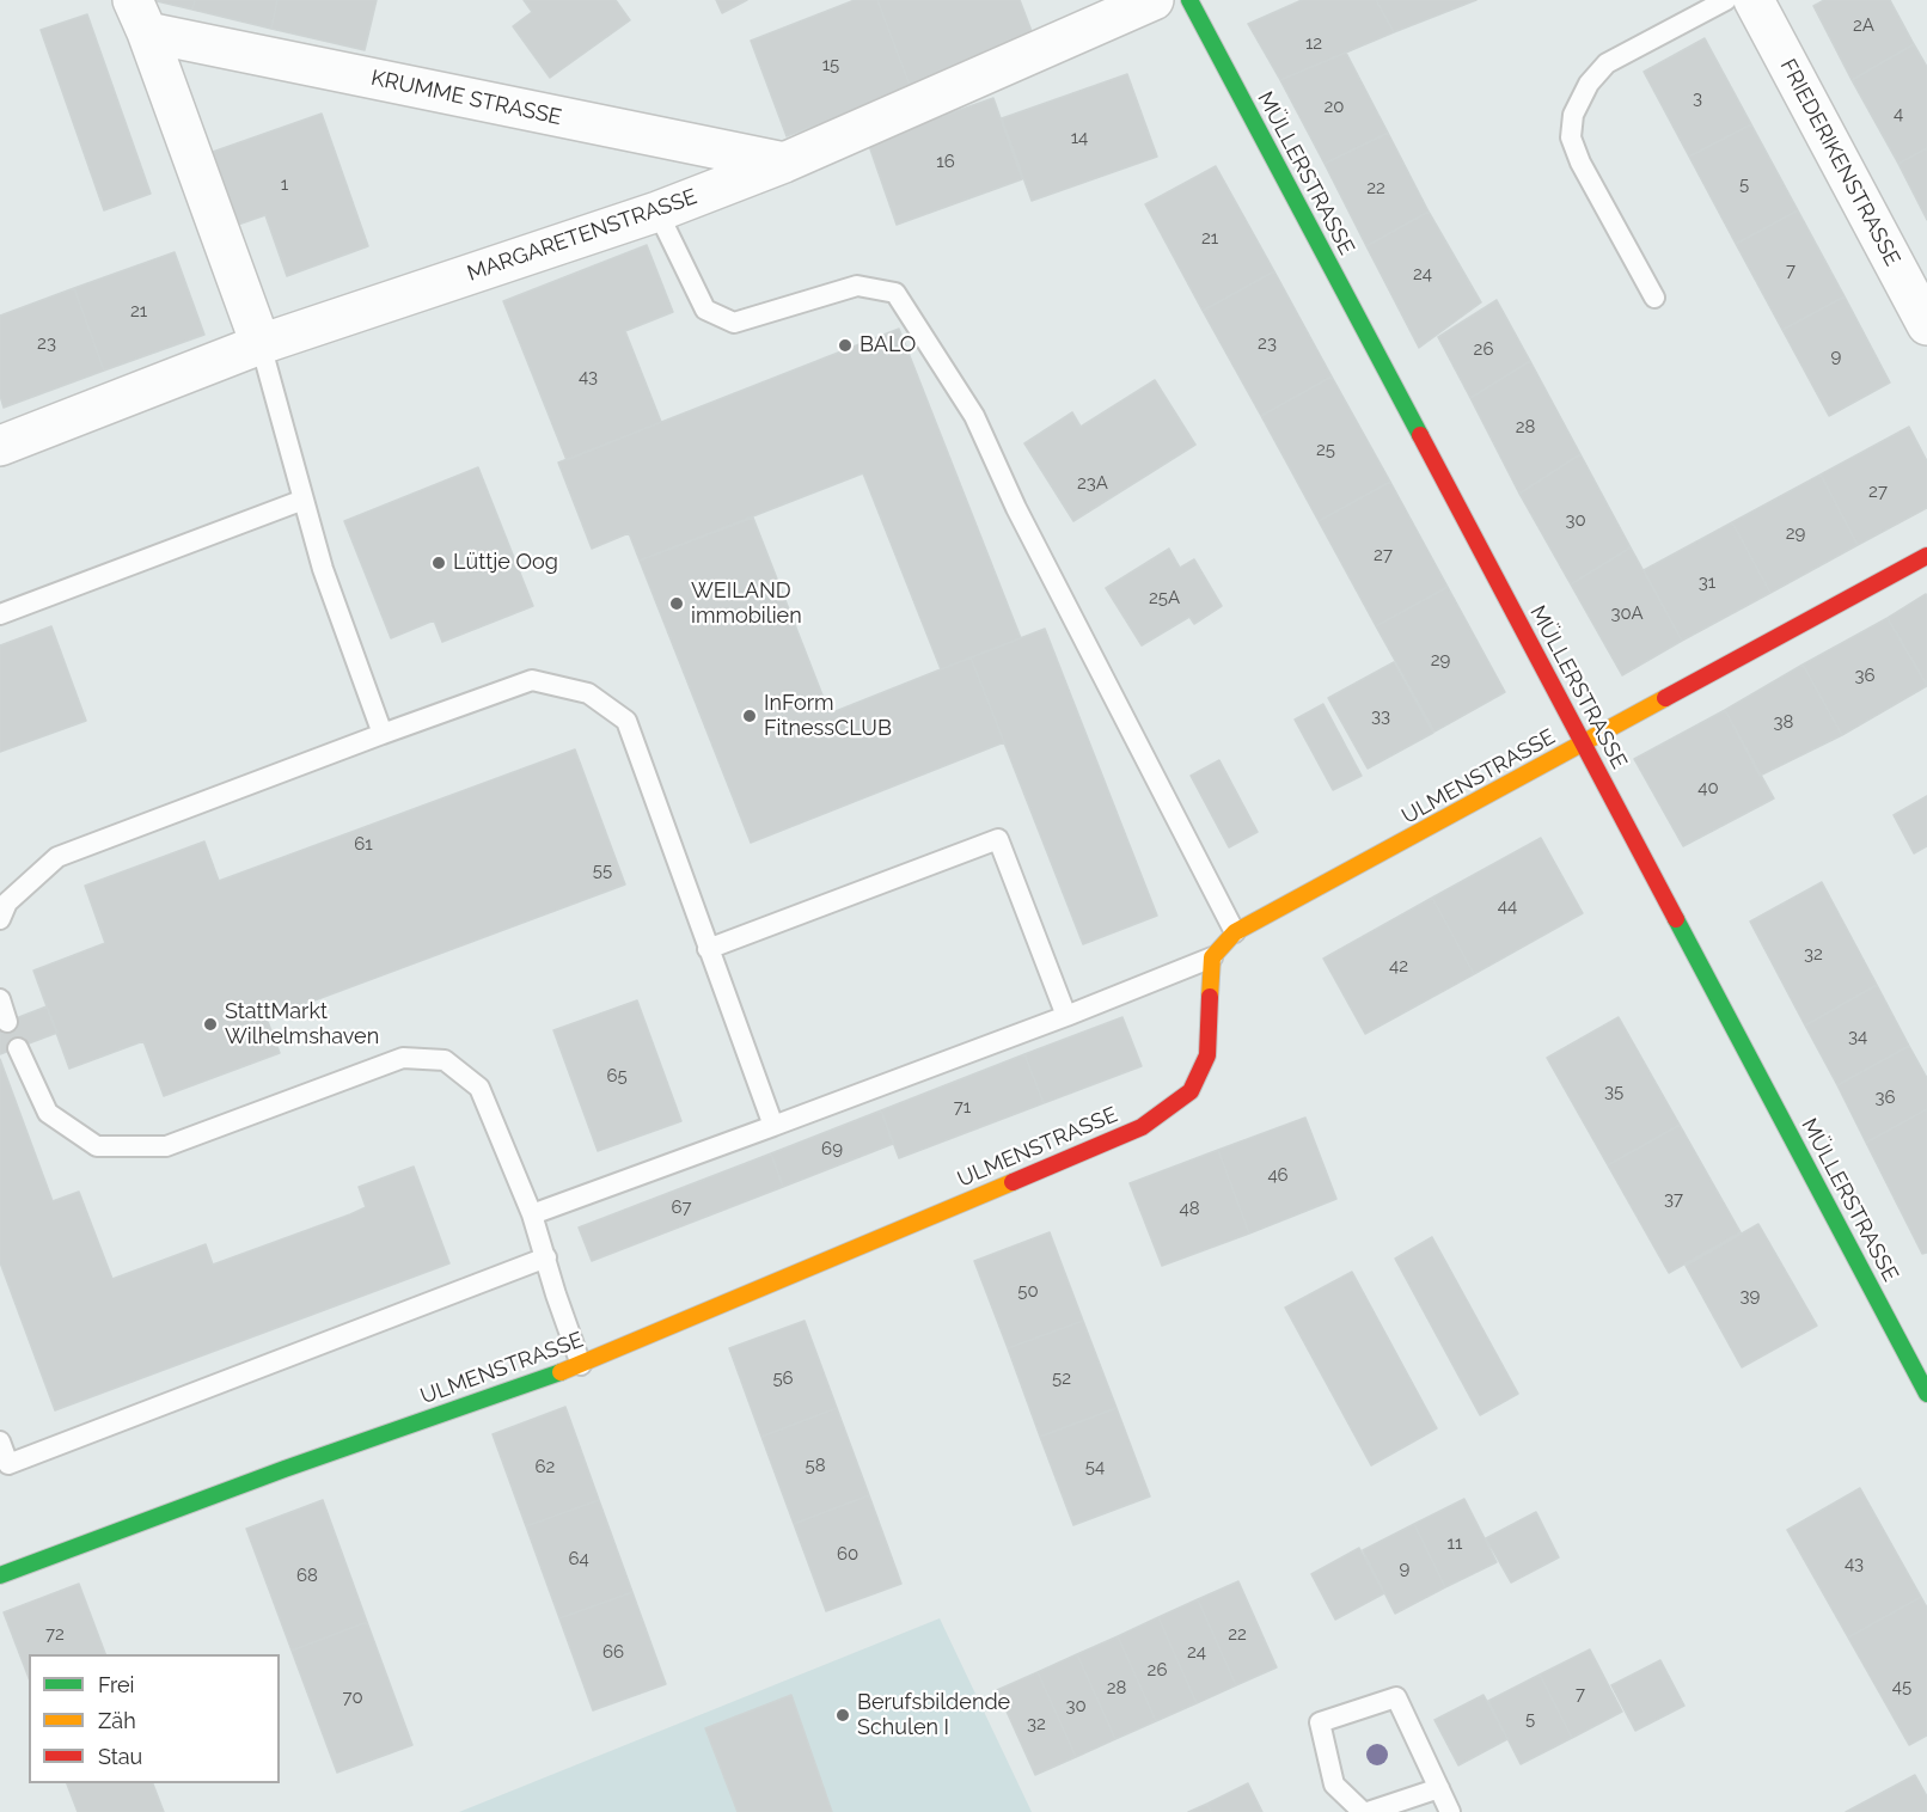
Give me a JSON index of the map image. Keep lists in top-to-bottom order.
{
  "streets": {
    "street": [
      "KRUMME STRASSE",
      "FRIEDERIKENSTRASSE",
      "MÜLLERSTRASSE",
      "MARGARETENSTRASSE",
      "ULMENSTRASSE"
    ]
  },
  "crossings": [
    ["KRUMME STRASSE", "MARGARETENSTRASSE"],
    ["MÜLLERSTRASSE", "ULMENSTRASSE"]
  ],
  "places": [
    "BALO",
    "Lüttje Oog",
    "WEILAND immobilien",
    "InForm FitnessCLUB",
    "StattMarkt Wilhelmshaven",
    "Berufsbildende Schulen I"
  ],
  "house_numbers": [
    "2A",
    "12",
    "15",
    "3",
    "20",
    "4",
    "14",
    "16",
    "1",
    "5",
    "22",
    "21",
    "7",
    "24",
    "21",
    "23",
    "23",
    "26",
    "9",
    "43",
    "28",
    "25",
    "23A",
    "27",
    "30",
    "29",
    "27",
    "31",
    "25A",
    "30A",
    "29",
    "36",
    "33",
    "38",
    "40",
    "61",
    "55",
    "44",
    "32",
    "42",
    "34",
    "65",
    "35",
    "36",
    "71",
    "69",
    "46",
    "37",
    "67",
    "48",
    "50",
    "39",
    "56",
    "52",
    "58",
    "62",
    "54",
    "11",
    "60",
    "64",
    "43",
    "9",
    "68",
    "72",
    "22",
    "66",
    "24",
    "26",
    "45",
    "28",
    "7",
    "70",
    "30",
    "5",
    "32"
  ],
  "legend": ["Frei", "Zäh", "Stau"]
}
